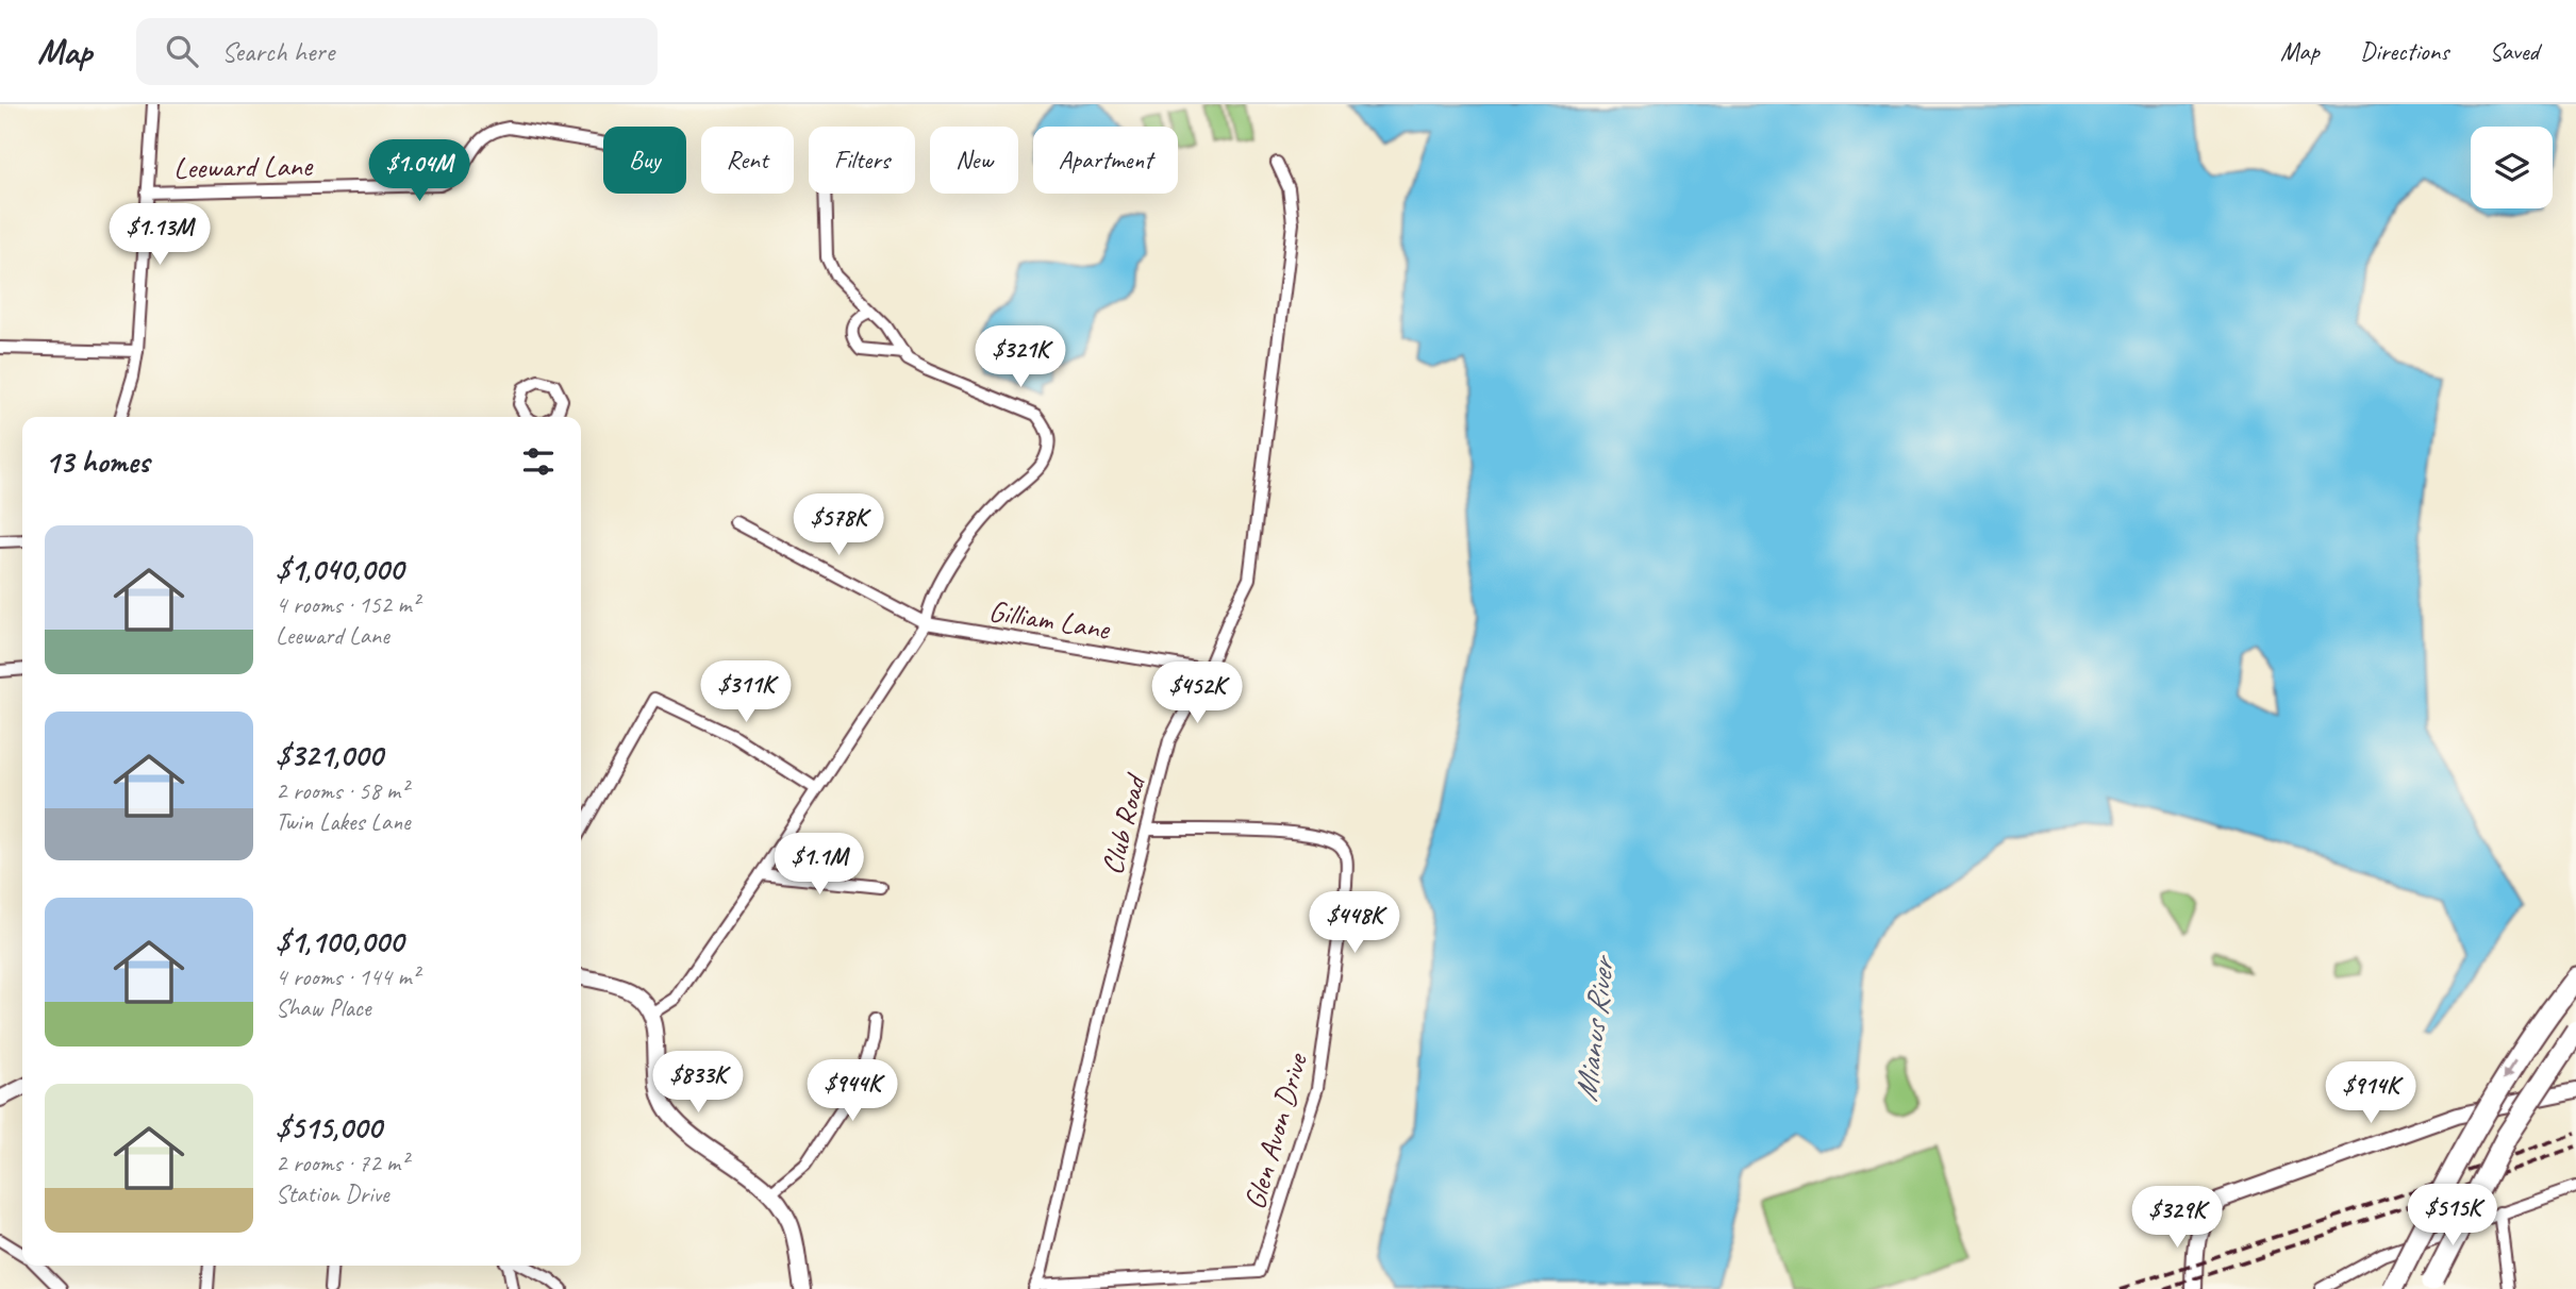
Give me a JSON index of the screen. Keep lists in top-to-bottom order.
{
  "streets": {
    "street": [
      "Leeward Lane",
      "Gilliam Lane",
      "Club Road",
      "Glen Avon Drive"
    ]
  },
  "crossings": [
    ["Gilliam Lane", "Club Road"],
    ["Club Road", "Glen Avon Drive"]
  ],
  "water": ["Mianus River"],
  "page": {
    "header": "Map",
    "search": "Search here",
    "nav": ["Map", "Directions", "Saved"],
    "chip": [
      "Buy",
      "Rent",
      "Filters",
      "New",
      "Apartment"
    ],
    "price": [
      "$1.04M",
      "$1.13M",
      "$321K",
      "$578K",
      "$311K",
      "$452K",
      "$1.1M",
      "$448K",
      "$833K",
      "$944K",
      "$914K",
      "$515K",
      "$329K"
    ],
    "heading": "13 homes",
    "list": [
      {
        "name": "$1,040,000",
        "note": "4 rooms · 152 m² · Leeward Lane"
      },
      {
        "name": "$321,000",
        "note": "2 rooms · 58 m² · Twin Lakes Lane"
      },
      {
        "name": "$1,100,000",
        "note": "4 rooms · 144 m² · Shaw Place"
      },
      {
        "name": "$515,000",
        "note": "2 rooms · 72 m² · Station Drive"
      }
    ]
  }
}
